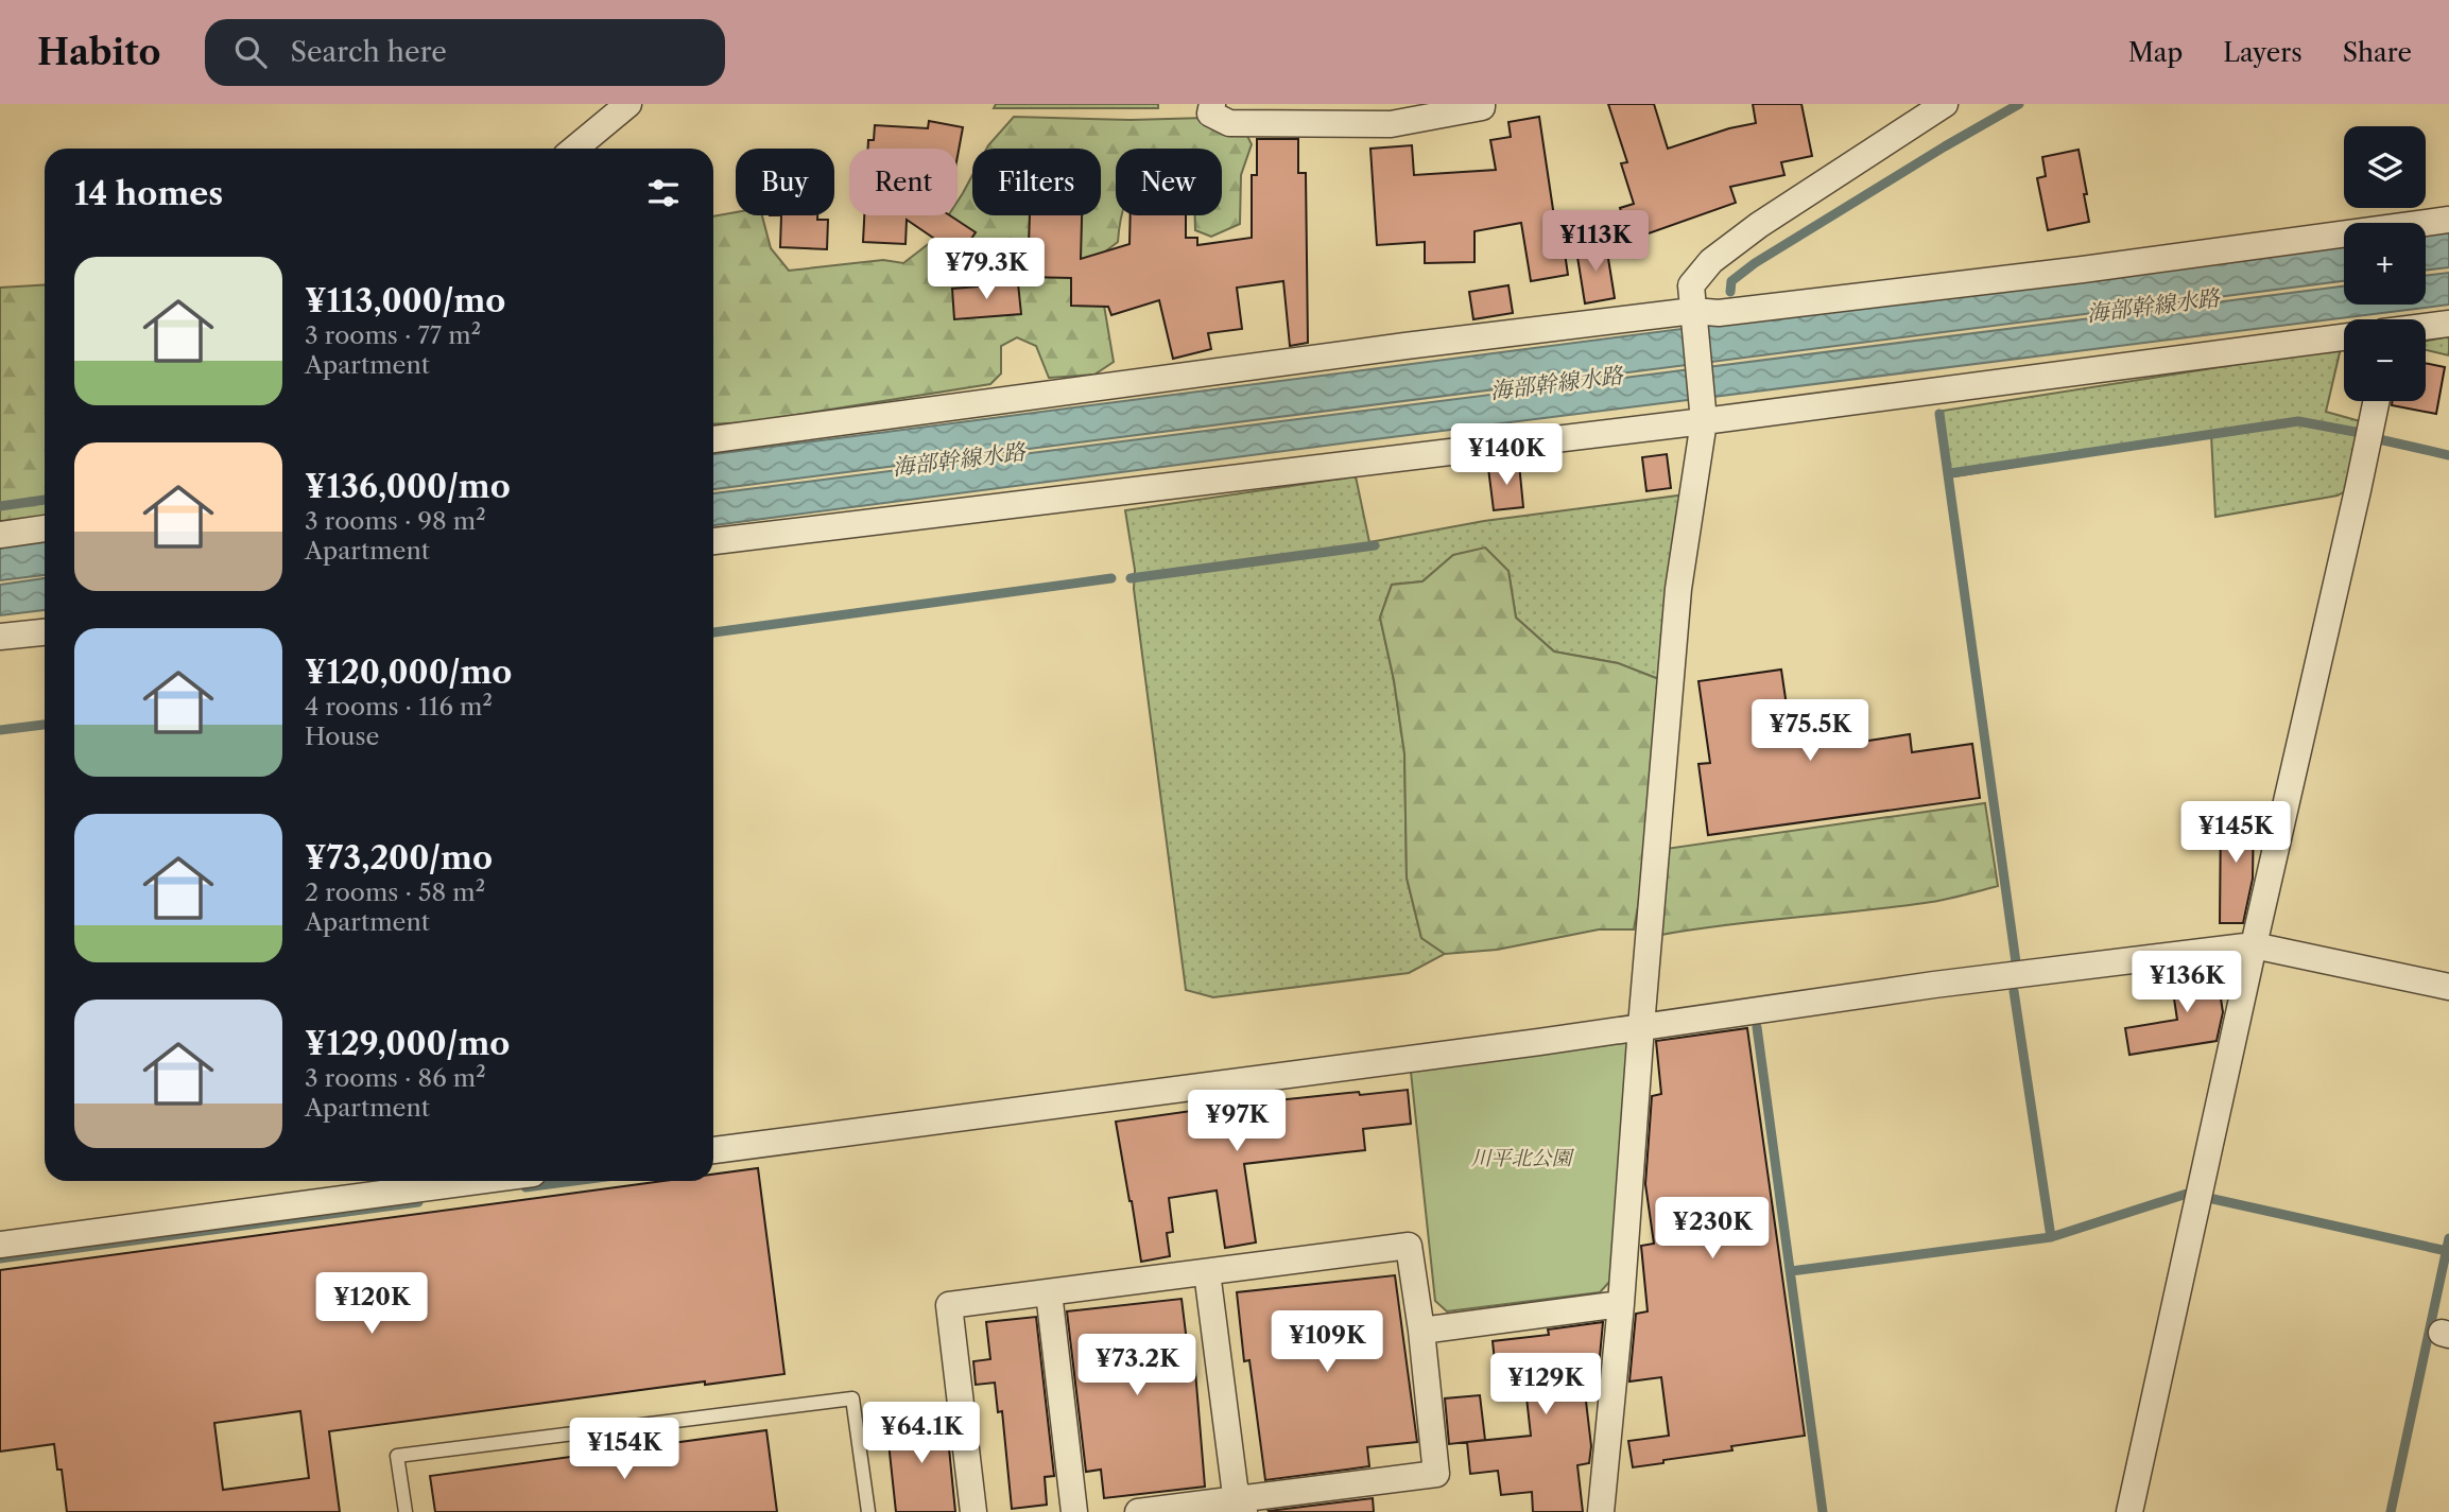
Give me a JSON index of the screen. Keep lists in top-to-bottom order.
{
  "water": ["海部幹線水路"],
  "parks": ["川平北公園"],
  "page": {
    "header": "Habito",
    "search": "Search here",
    "nav": ["Map", "Layers", "Share"],
    "map_buttons": ["+", "−"],
    "chip": [
      "Buy",
      "Rent",
      "Filters",
      "New"
    ],
    "heading": "14 homes",
    "price": [
      "¥113K",
      "¥79.3K",
      "¥140K",
      "¥75.5K",
      "¥145K",
      "¥136K",
      "¥97K",
      "¥230K",
      "¥120K",
      "¥109K",
      "¥73.2K",
      "¥129K",
      "¥64.1K",
      "¥154K"
    ],
    "list": [
      {
        "name": "¥113,000/mo",
        "note": "3 rooms · 77 m² · Apartment"
      },
      {
        "name": "¥136,000/mo",
        "note": "3 rooms · 98 m² · Apartment"
      },
      {
        "name": "¥120,000/mo",
        "note": "4 rooms · 116 m² · House"
      },
      {
        "name": "¥73,200/mo",
        "note": "2 rooms · 58 m² · Apartment"
      },
      {
        "name": "¥129,000/mo",
        "note": "3 rooms · 86 m² · Apartment"
      }
    ]
  }
}
